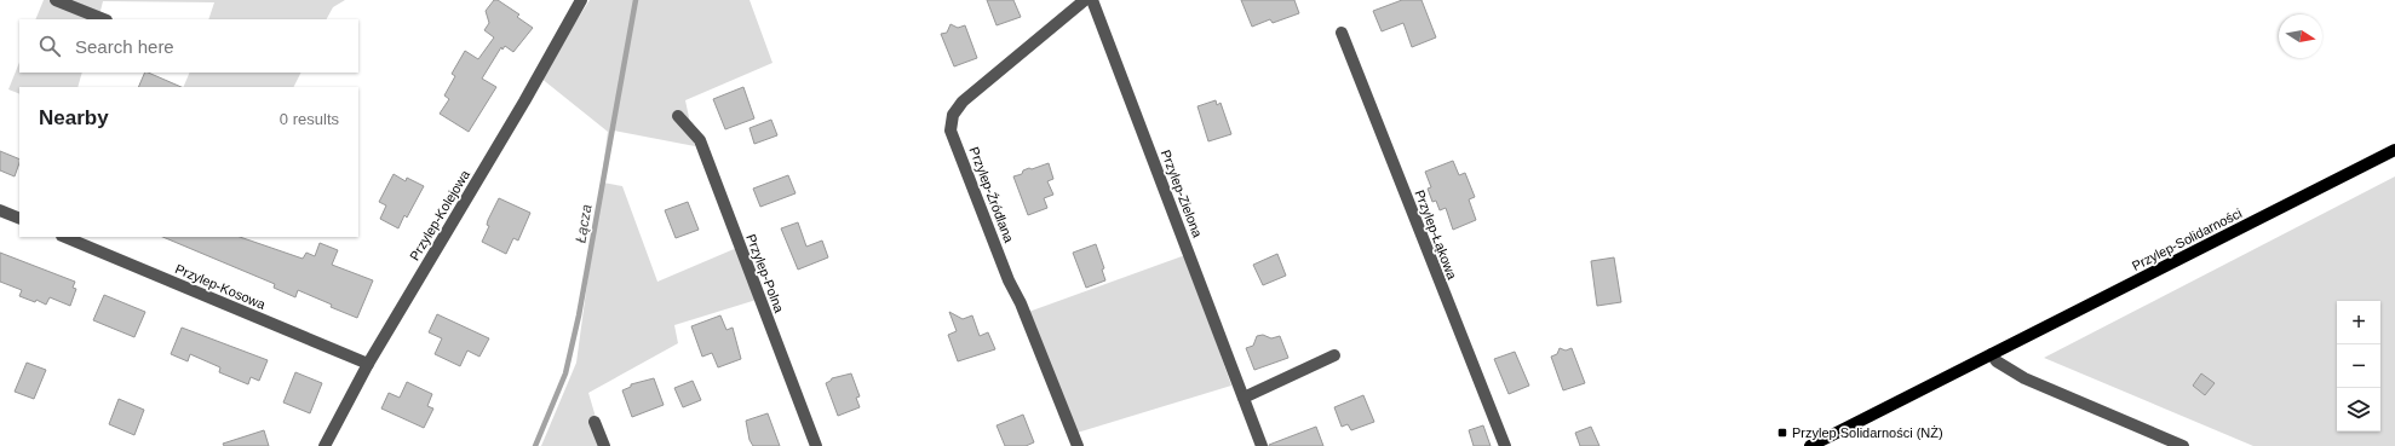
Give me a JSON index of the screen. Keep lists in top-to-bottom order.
{
  "streets": {
    "main road": ["Przylep-Solidarności"],
    "street": [
      "Przylep-Zielona",
      "Przylep-Źródlana",
      "Przylep-Kolejowa",
      "Przylep-Łąkowa",
      "Przylep-Polna",
      "Przylep-Kosowa"
    ]
  },
  "crossings": [
    ["Przylep-Kolejowa", "Przylep-Kosowa"]
  ],
  "water": ["Łącza"],
  "places": {
    "transit": ["Przylep Solidarności (NŻ)"]
  },
  "north": "right",
  "page": {
    "search": "Search here",
    "heading": ["Nearby", "0 results"],
    "map_buttons": ["+", "−"]
  }
}
